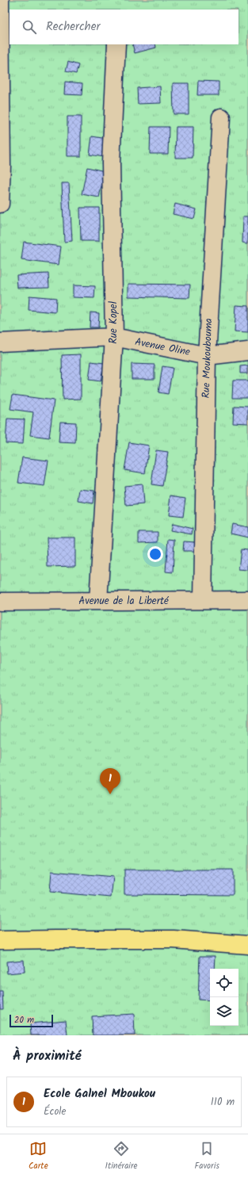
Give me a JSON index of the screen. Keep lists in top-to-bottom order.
{
  "streets": {
    "street": [
      "Rue Kopel",
      "Avenue Oline",
      "Rue Moukoubouma",
      "Avenue de la Liberté"
    ]
  },
  "crossings": [
    ["Rue Kopel", "Avenue Oline"],
    ["Rue Kopel", "Avenue de la Liberté"],
    ["Avenue Oline", "Rue Moukoubouma"],
    ["Rue Moukoubouma", "Avenue de la Liberté"]
  ],
  "scale_bar": "20 m",
  "page": {
    "search": "Rechercher",
    "pins": "1",
    "scale": "20 m",
    "heading": "À proximité",
    "list": [
      {
        "mark": "1",
        "name": "Ecole Galnel Mboukou",
        "note": "École",
        "value": "110 m"
      }
    ],
    "nav": ["Carte", "Itinéraire", "Favoris"]
  }
}
